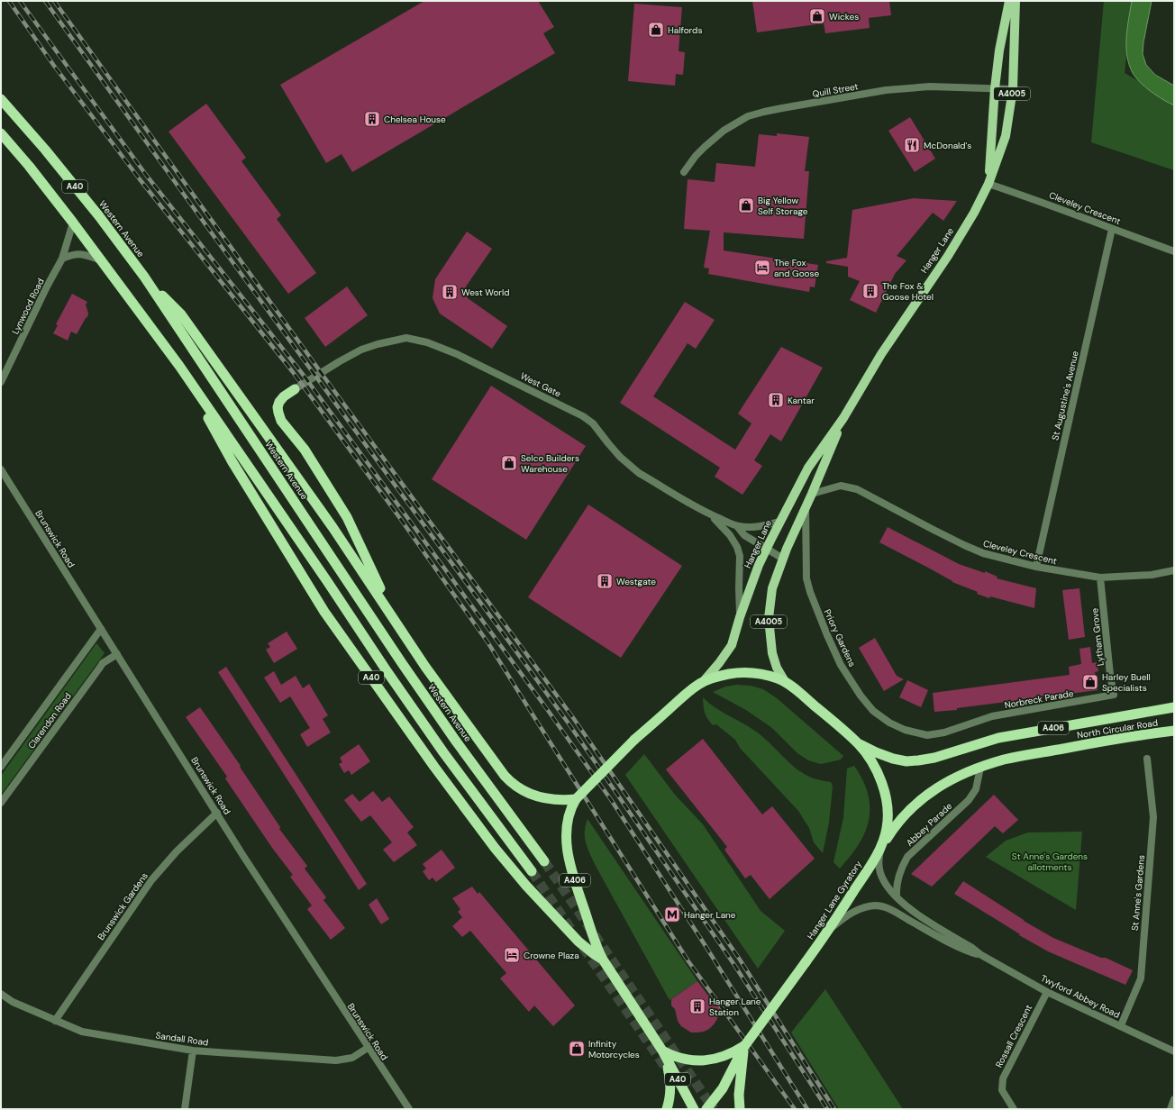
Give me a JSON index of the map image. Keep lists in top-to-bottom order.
{
  "streets": {
    "highway": [
      "A40",
      "Western Avenue",
      "A406",
      "North Circular Road",
      "Hanger Lane Gyratory"
    ],
    "main road": ["A4005", "Hanger Lane"],
    "street": [
      "Quill Street",
      "Cleveley Crescent",
      "Lynwood Road",
      "West Gate",
      "St Augustine's Avenue",
      "Brunswick Road",
      "Lytham Grove",
      "Priory Gardens",
      "Norbreck Parade",
      "Clarendon Road",
      "Abbey Parade",
      "St Anne's Gardens",
      "Brunswick Gardens",
      "Twyford Abbey Road",
      "Rossall Crescent",
      "Sandall Road"
    ]
  },
  "crossings": [
    ["Quill Street", "Hanger Lane"],
    ["A40", "Western Avenue"],
    ["A40", "Lynwood Road"],
    ["A40", "A406"],
    ["A40", "Hanger Lane Gyratory"],
    ["Cleveley Crescent", "Hanger Lane"],
    ["Cleveley Crescent", "St Augustine's Avenue"],
    ["Cleveley Crescent", "Lytham Grove"],
    ["Hanger Lane", "West Gate"],
    ["Hanger Lane", "Priory Gardens"],
    ["Hanger Lane", "Hanger Lane Gyratory"],
    ["Brunswick Road", "Clarendon Road"],
    ["Brunswick Road", "Brunswick Gardens"],
    ["Brunswick Road", "Sandall Road"],
    ["Lytham Grove", "Norbreck Parade"],
    ["Priory Gardens", "Norbreck Parade"],
    ["A406", "Hanger Lane Gyratory"],
    ["North Circular Road", "Abbey Parade"],
    ["North Circular Road", "Hanger Lane Gyratory"],
    ["North Circular Road", "Twyford Abbey Road"],
    ["Abbey Parade", "Twyford Abbey Road"],
    ["St Anne's Gardens", "Twyford Abbey Road"],
    ["Hanger Lane Gyratory", "Twyford Abbey Road"],
    ["Brunswick Gardens", "Sandall Road"],
    ["Twyford Abbey Road", "Rossall Crescent"]
  ],
  "parks": ["St Anne's Gardens allotments"],
  "places": {
    "shop": [
      "Wickes",
      "Halfords",
      "Big Yellow Self Storage",
      "Selco Builders Warehouse",
      "Harley Buell Specialists",
      "Infinity Motorcycles"
    ],
    "building": [
      "Chelsea House",
      "The Fox & Goose Hotel",
      "West World",
      "Kantar",
      "Westgate",
      "Hanger Lane Station"
    ],
    "restaurant": ["McDonald's"],
    "hotel": ["The Fox and Goose", "Crowne Plaza"],
    "metro station": ["Hanger Lane"]
  }
}
